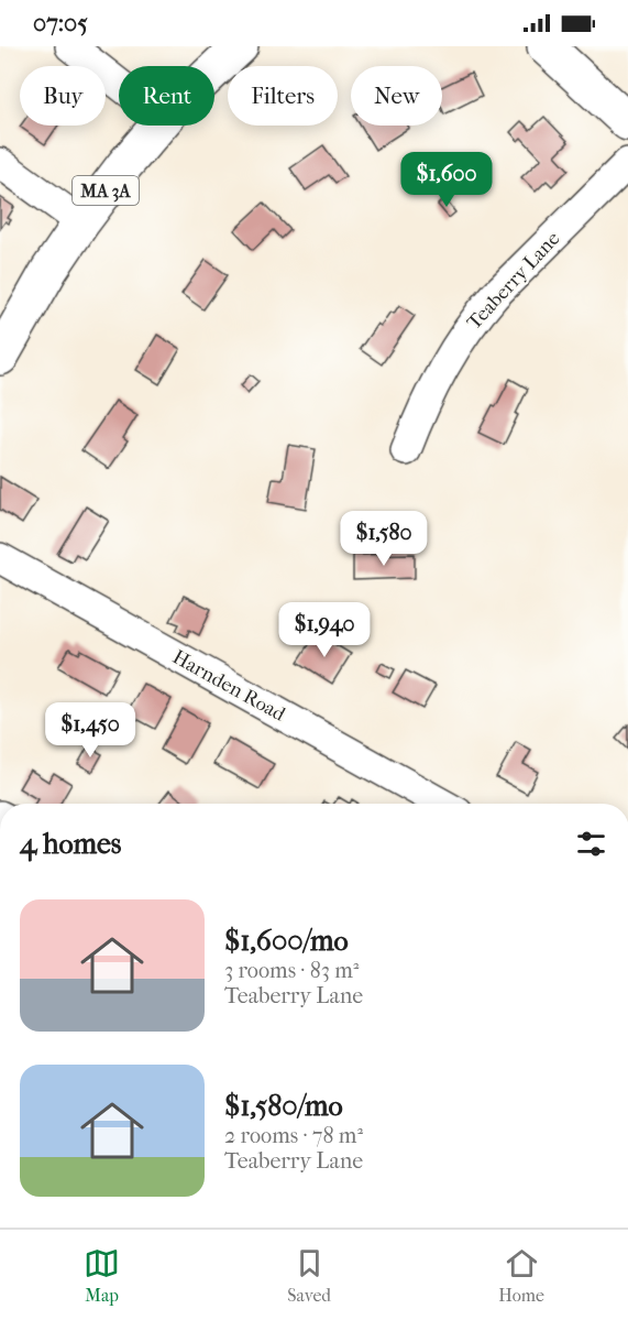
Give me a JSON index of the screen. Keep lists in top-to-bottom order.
{
  "streets": {
    "main road": ["MA 3A"],
    "street": ["Teaberry Lane", "Harnden Road"]
  },
  "page": {
    "status": "07:05",
    "chip": [
      "Buy",
      "Rent",
      "Filters",
      "New"
    ],
    "price": [
      "$1,600",
      "$1,580",
      "$1,940",
      "$1,450"
    ],
    "heading": "4 homes",
    "list": [
      {
        "name": "$1,600/mo",
        "note": "3 rooms · 83 m² · Teaberry Lane"
      },
      {
        "name": "$1,580/mo",
        "note": "2 rooms · 78 m² · Teaberry Lane"
      }
    ],
    "tabs": ["Map", "Saved", "Home"]
  }
}
